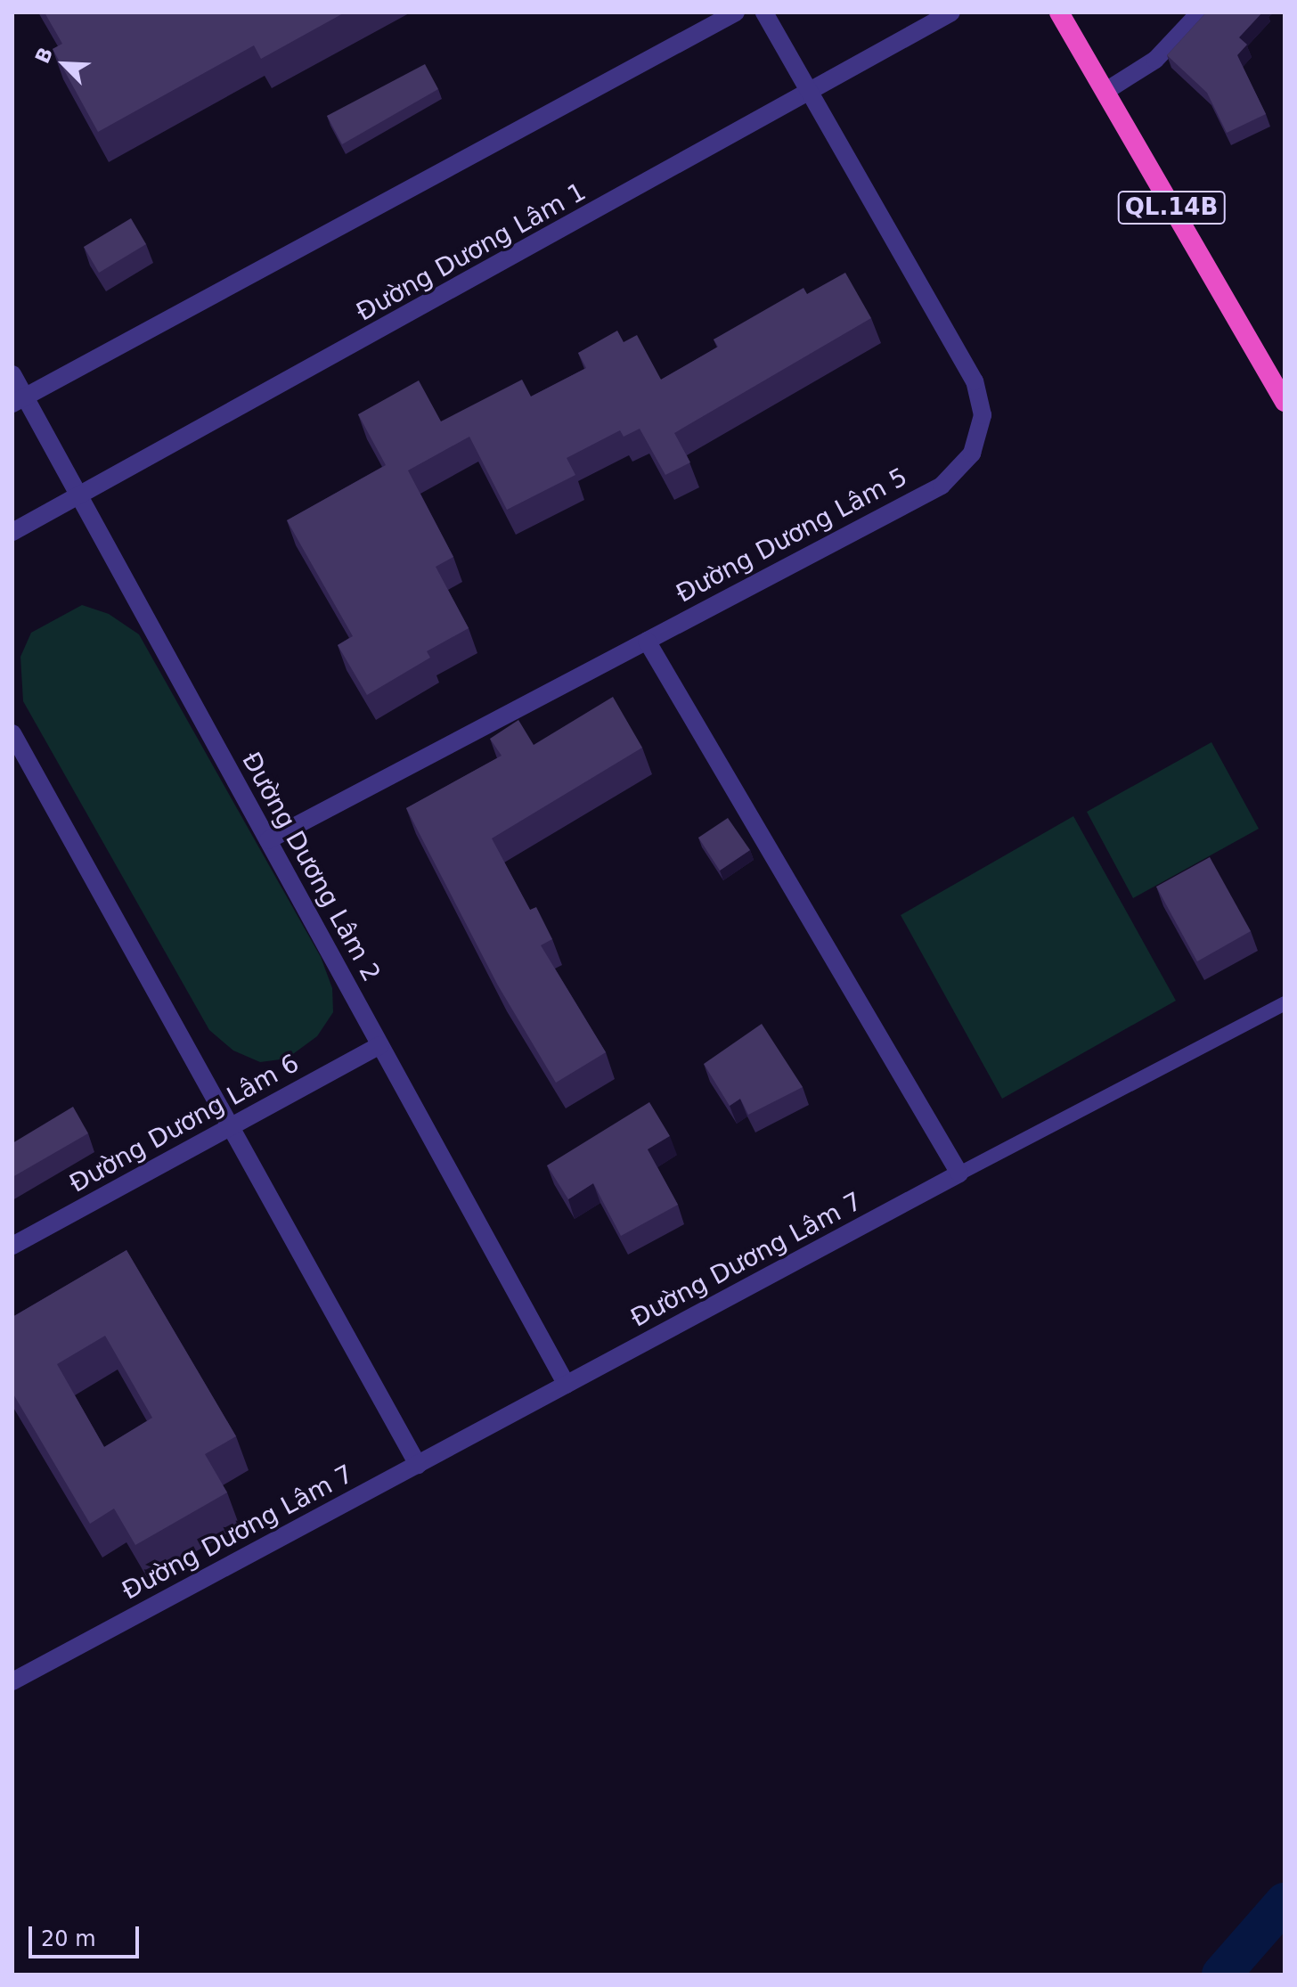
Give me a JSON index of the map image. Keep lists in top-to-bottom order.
{
  "streets": {
    "highway": ["QL.14B"],
    "street": [
      "Đường Dương Lâm 1",
      "Đường Dương Lâm 5",
      "Đường Dương Lâm 2",
      "Đường Dương Lâm 6",
      "Đường Dương Lâm 7"
    ]
  },
  "crossings": [
    ["Đường Dương Lâm 1", "Đường Dương Lâm 5"],
    ["Đường Dương Lâm 1", "Đường Dương Lâm 2"],
    ["Đường Dương Lâm 5", "Đường Dương Lâm 2"],
    ["Đường Dương Lâm 2", "Đường Dương Lâm 6"],
    ["Đường Dương Lâm 2", "Đường Dương Lâm 7"]
  ],
  "scale_bar": "20 m",
  "north": "top left"
}
